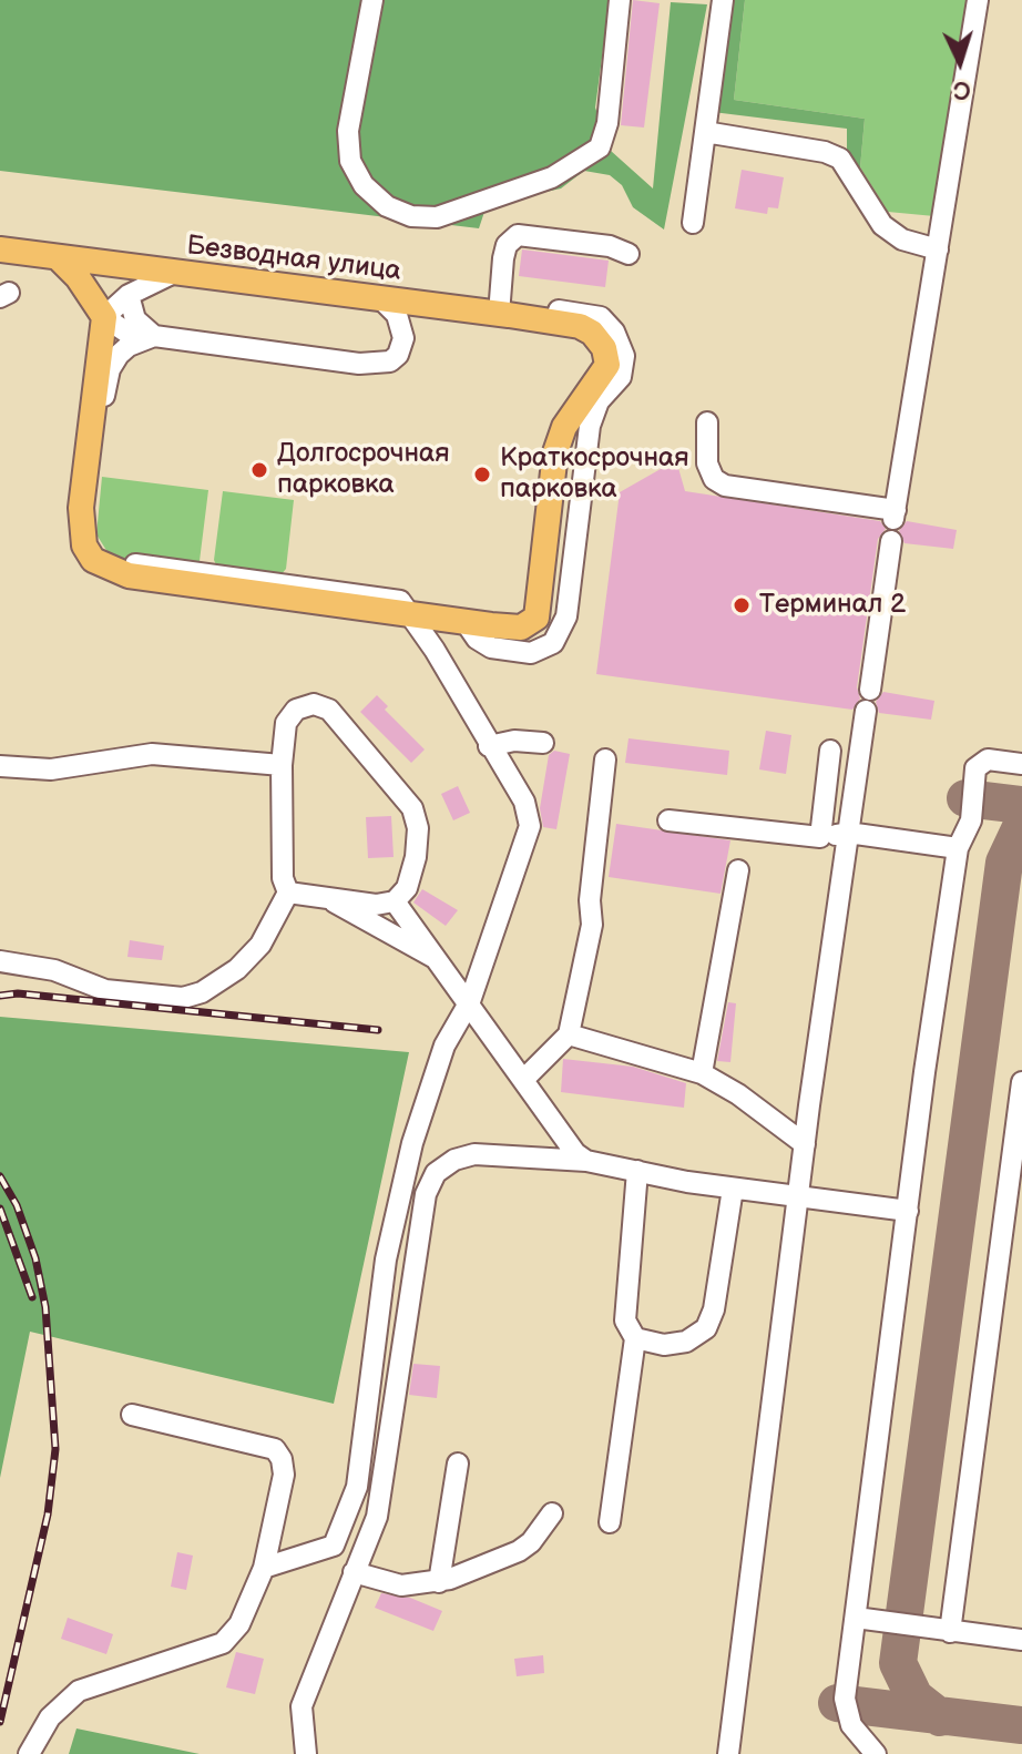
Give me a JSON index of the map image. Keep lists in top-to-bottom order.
{
  "streets": {
    "main road": ["Безводная улица"]
  },
  "places": ["Долгосрочная парковка", "Краткосрочная парковка", "Терминал 2"],
  "north": "bottom"
}
